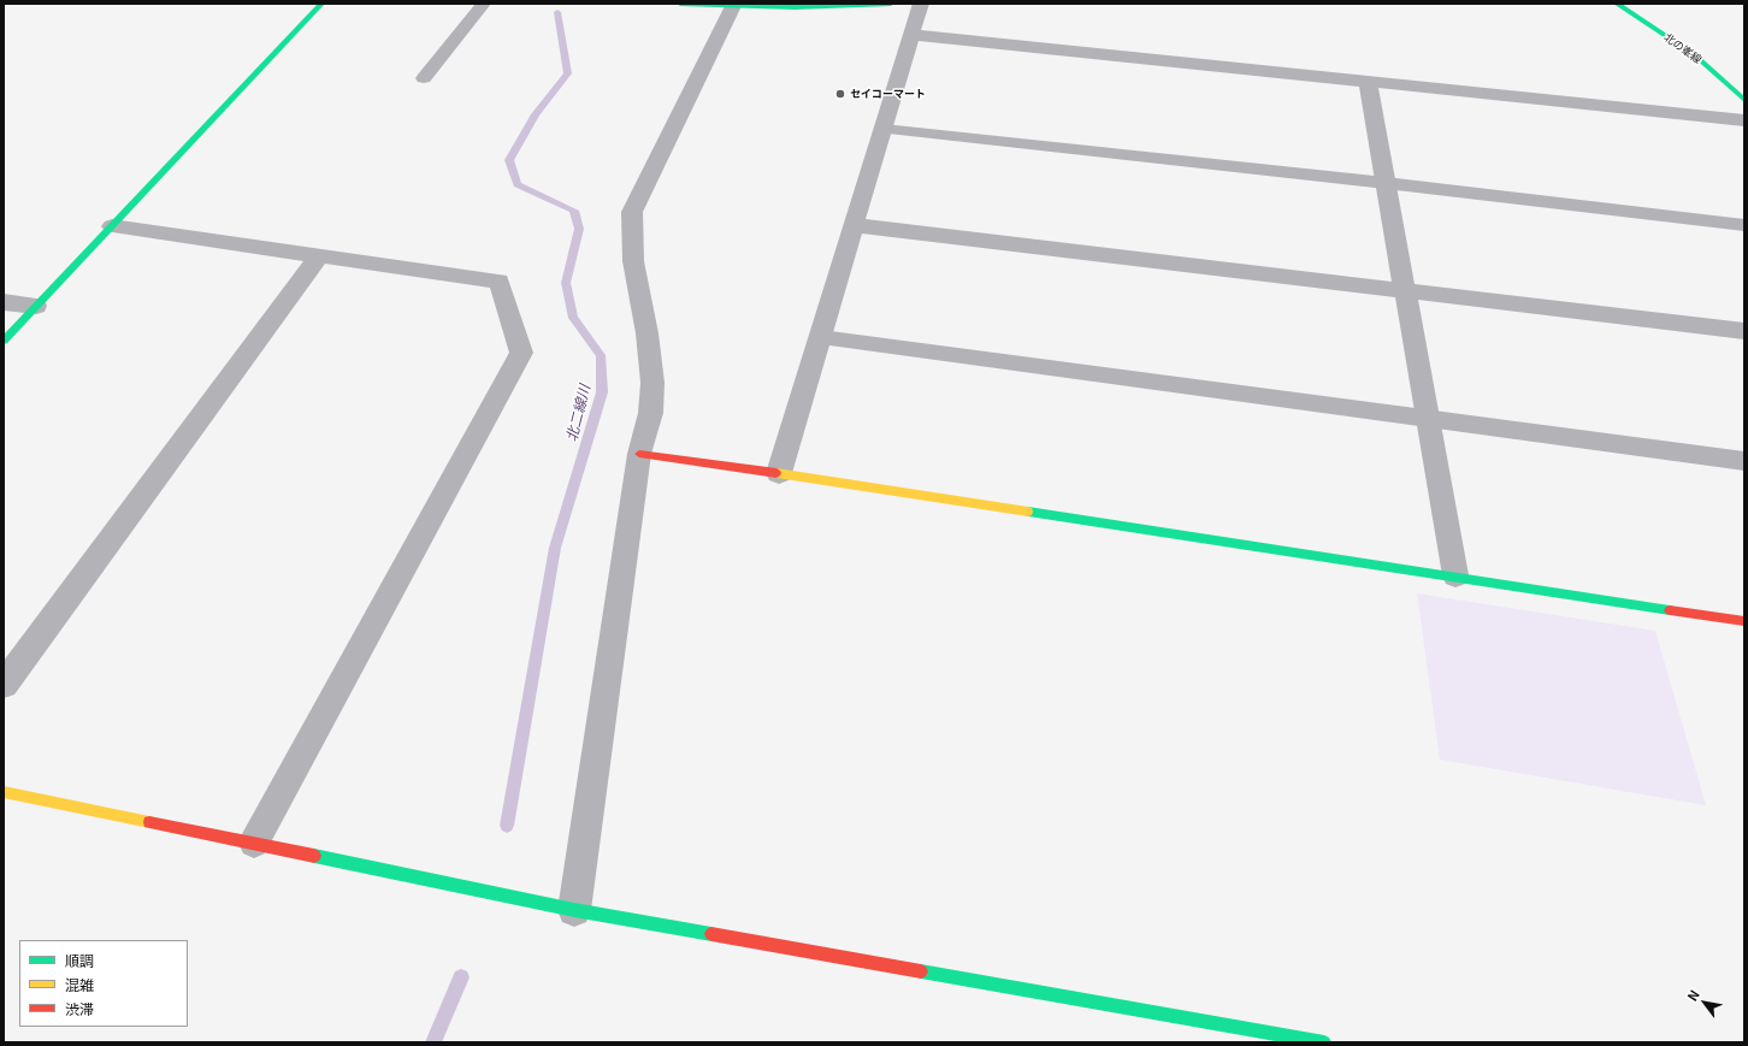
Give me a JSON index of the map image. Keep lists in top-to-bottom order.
{
  "streets": {
    "main road": ["北の峯線"]
  },
  "water": ["北二線川"],
  "places": ["セイコーマート"],
  "legend": ["順調", "混雑", "渋滞"],
  "north": "top left"
}
